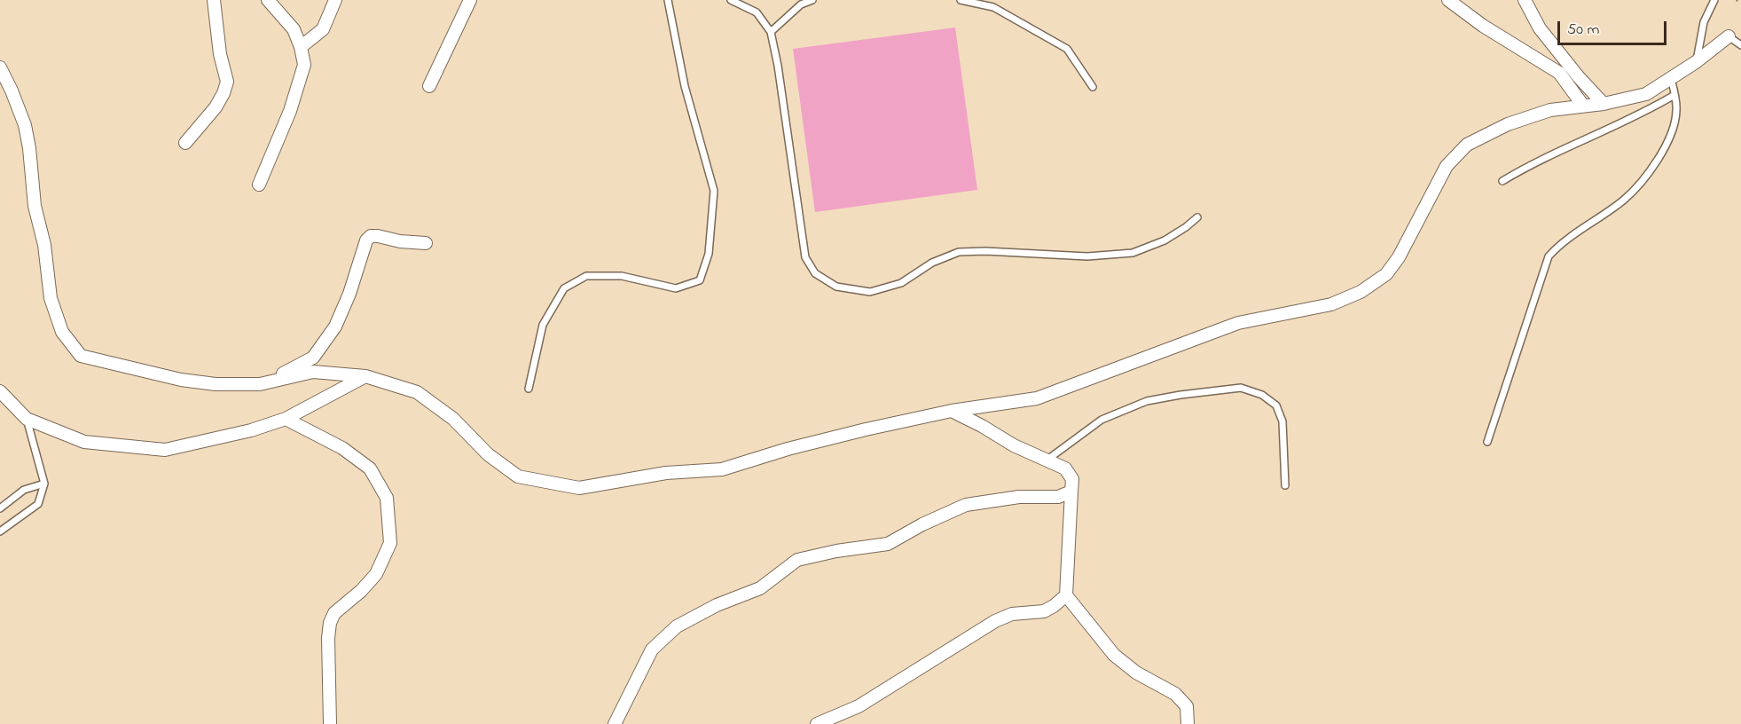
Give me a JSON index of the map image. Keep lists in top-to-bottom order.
{
  "scale_bar": "50 m"
}
